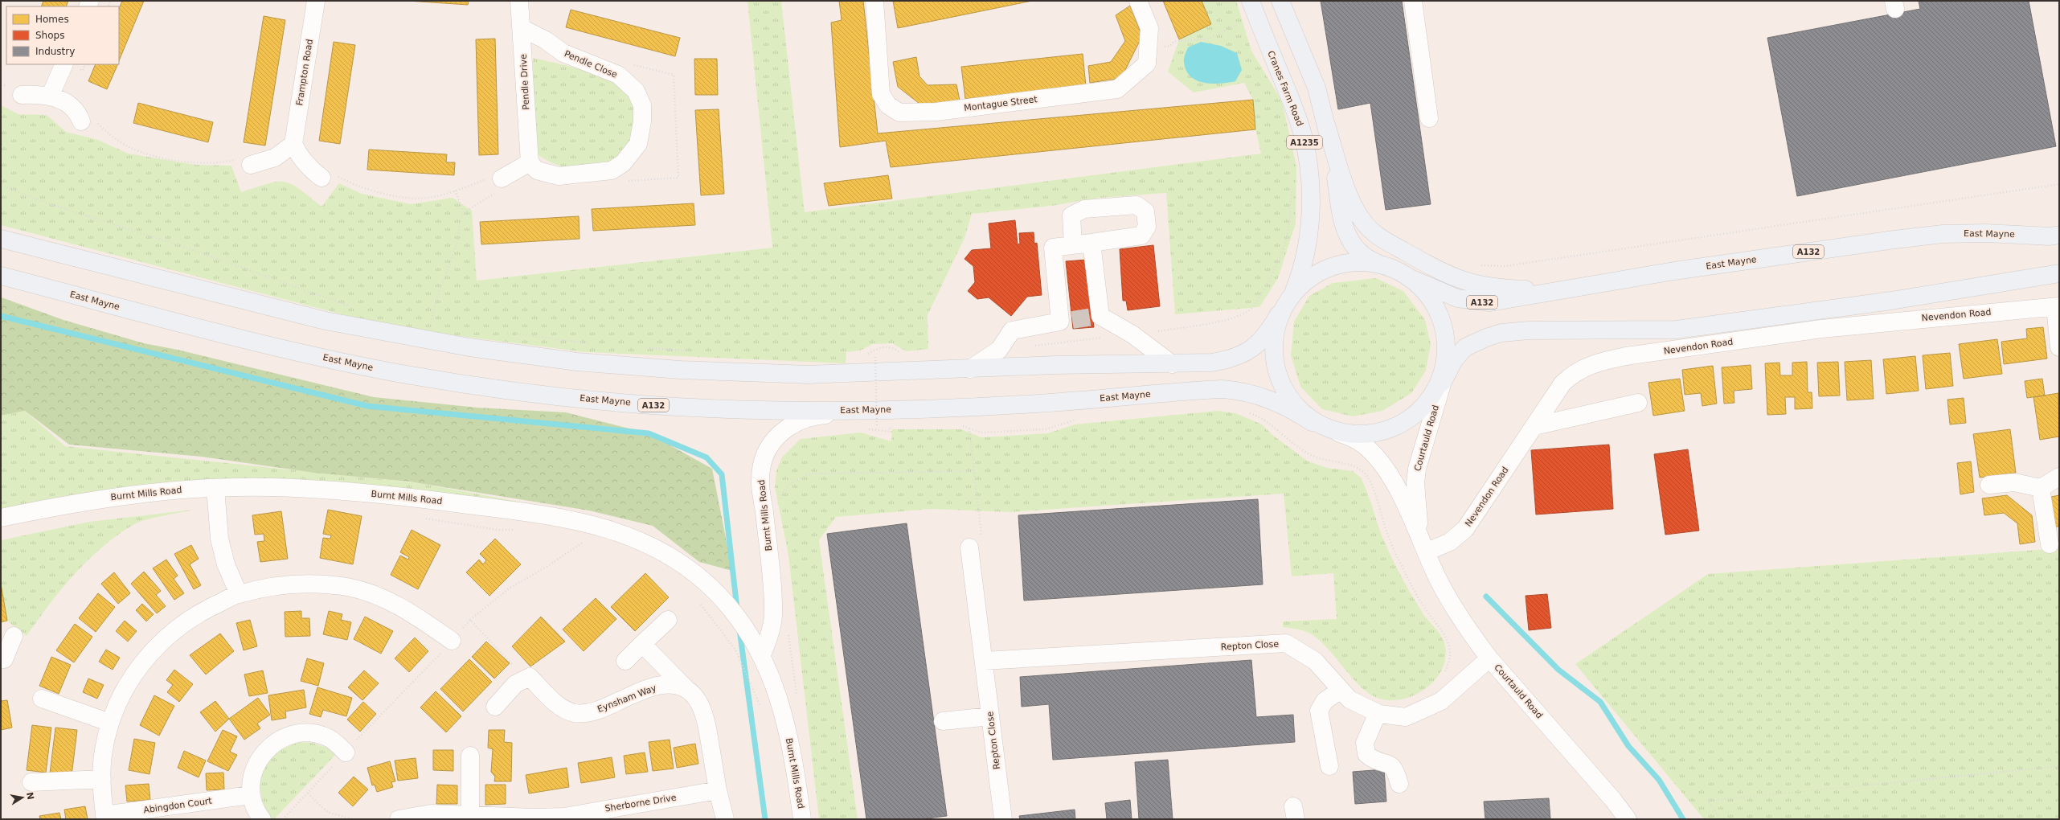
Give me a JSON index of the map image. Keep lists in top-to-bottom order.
{
  "streets": {
    "main road": [
      "Cranes Farm Road",
      "A1235",
      "East Mayne",
      "A132"
    ],
    "street": [
      "Pendle Close",
      "Frampton Road",
      "Pendle Drive",
      "Montague Street",
      "Nevendon Road",
      "Courtauld Road",
      "Burnt Mills Road",
      "Repton Close",
      "Eynsham Way",
      "Sherborne Drive",
      "Abingdon Court"
    ]
  },
  "crossings": [
    ["Pendle Close", "Pendle Drive"],
    ["Cranes Farm Road", "A132"],
    ["A1235", "A132"],
    ["East Mayne", "A132"],
    ["East Mayne", "Burnt Mills Road"],
    ["A132", "Courtauld Road"],
    ["Nevendon Road", "Courtauld Road"],
    ["Courtauld Road", "Repton Close"]
  ],
  "legend": ["Homes", "Shops", "Industry"],
  "north": "right"
}
